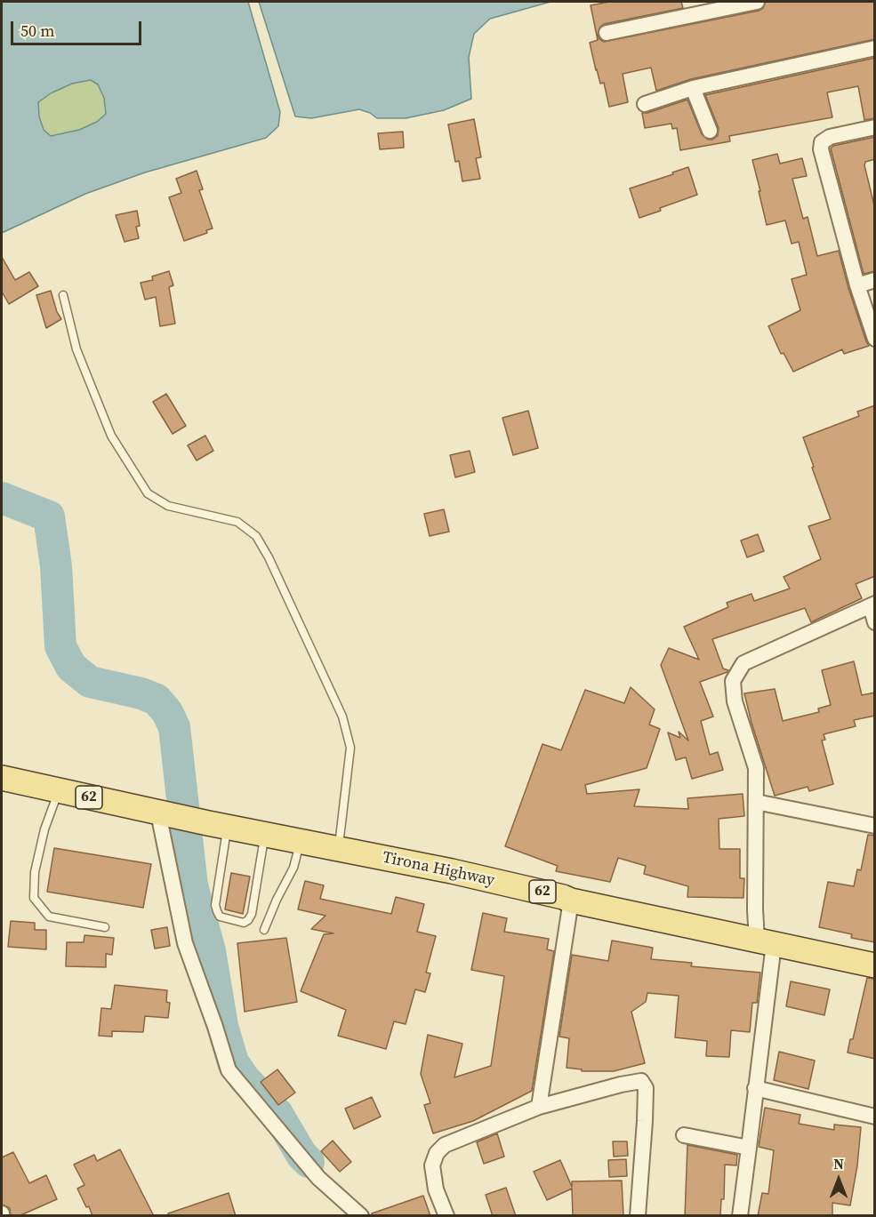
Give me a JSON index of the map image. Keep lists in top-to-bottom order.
{
  "streets": {
    "main road": ["62", "Tirona Highway"]
  },
  "scale_bar": "50 m",
  "north": "top"
}
